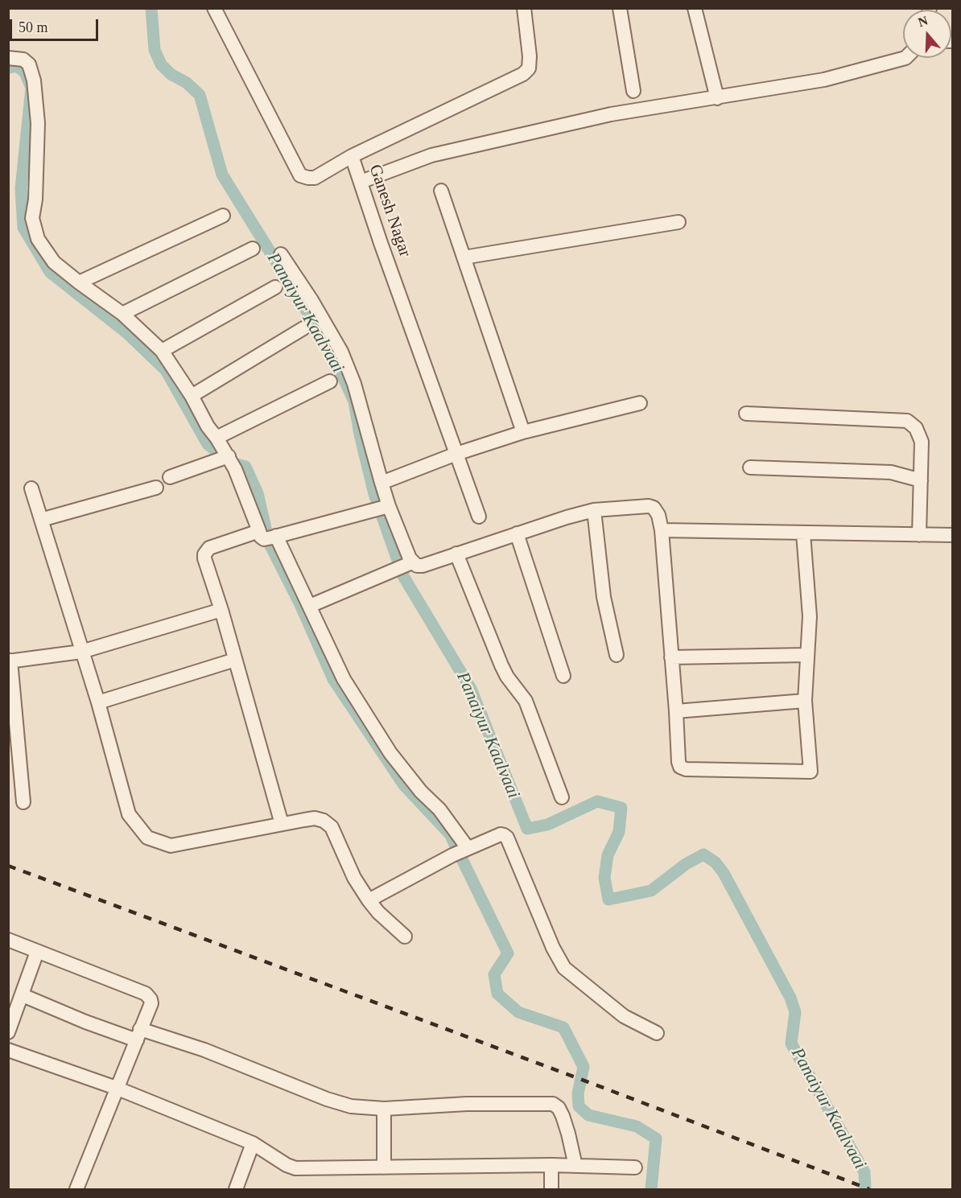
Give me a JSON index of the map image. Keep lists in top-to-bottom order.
{
  "streets": {
    "street": ["Ganesh Nagar"]
  },
  "water": ["Panaiyur Kaalvaai"],
  "scale_bar": "50 m",
  "north": "top"
}
